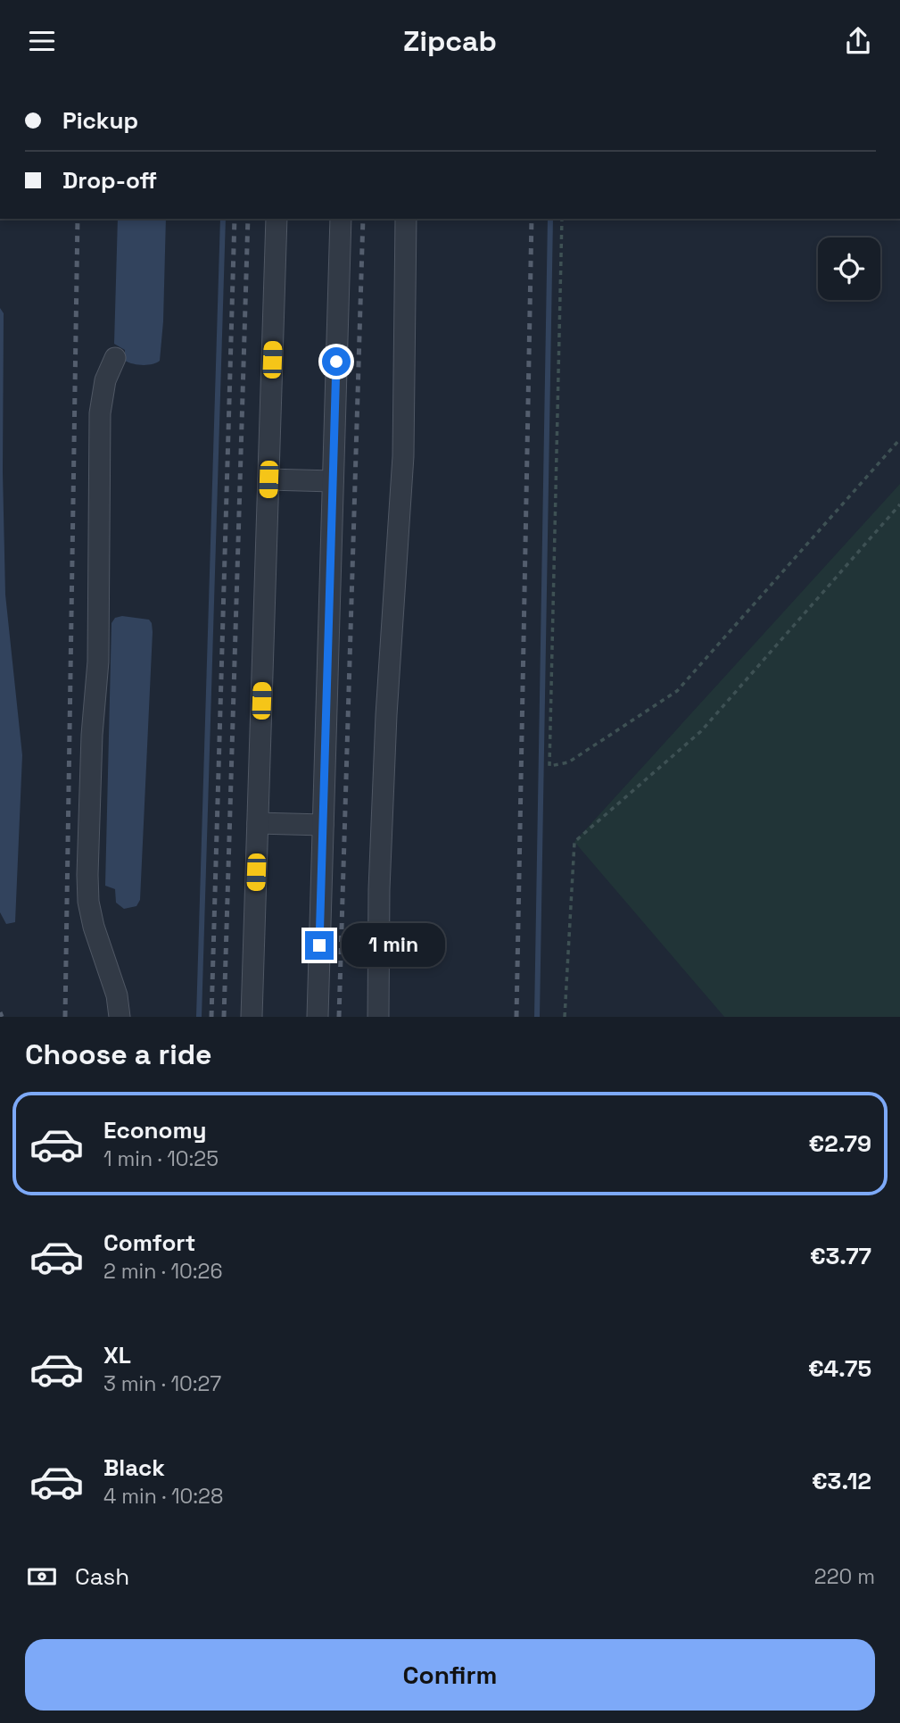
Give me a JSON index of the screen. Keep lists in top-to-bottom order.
{
  "page": {
    "header": "Zipcab",
    "banner": ["Pickup", "Drop-off"],
    "bubble": "1 min",
    "heading": "Choose a ride",
    "list": [
      {
        "name": "Economy",
        "note": "1 min · 10:25",
        "value": "€2.79"
      },
      {
        "name": "Comfort",
        "note": "2 min · 10:26",
        "value": "€3.77"
      },
      {
        "name": "XL",
        "note": "3 min · 10:27",
        "value": "€4.75"
      },
      {
        "name": "Black",
        "note": "4 min · 10:28",
        "value": "€3.12"
      }
    ],
    "pay": ["Cash", "220 m"],
    "buttons": "Confirm"
  }
}
